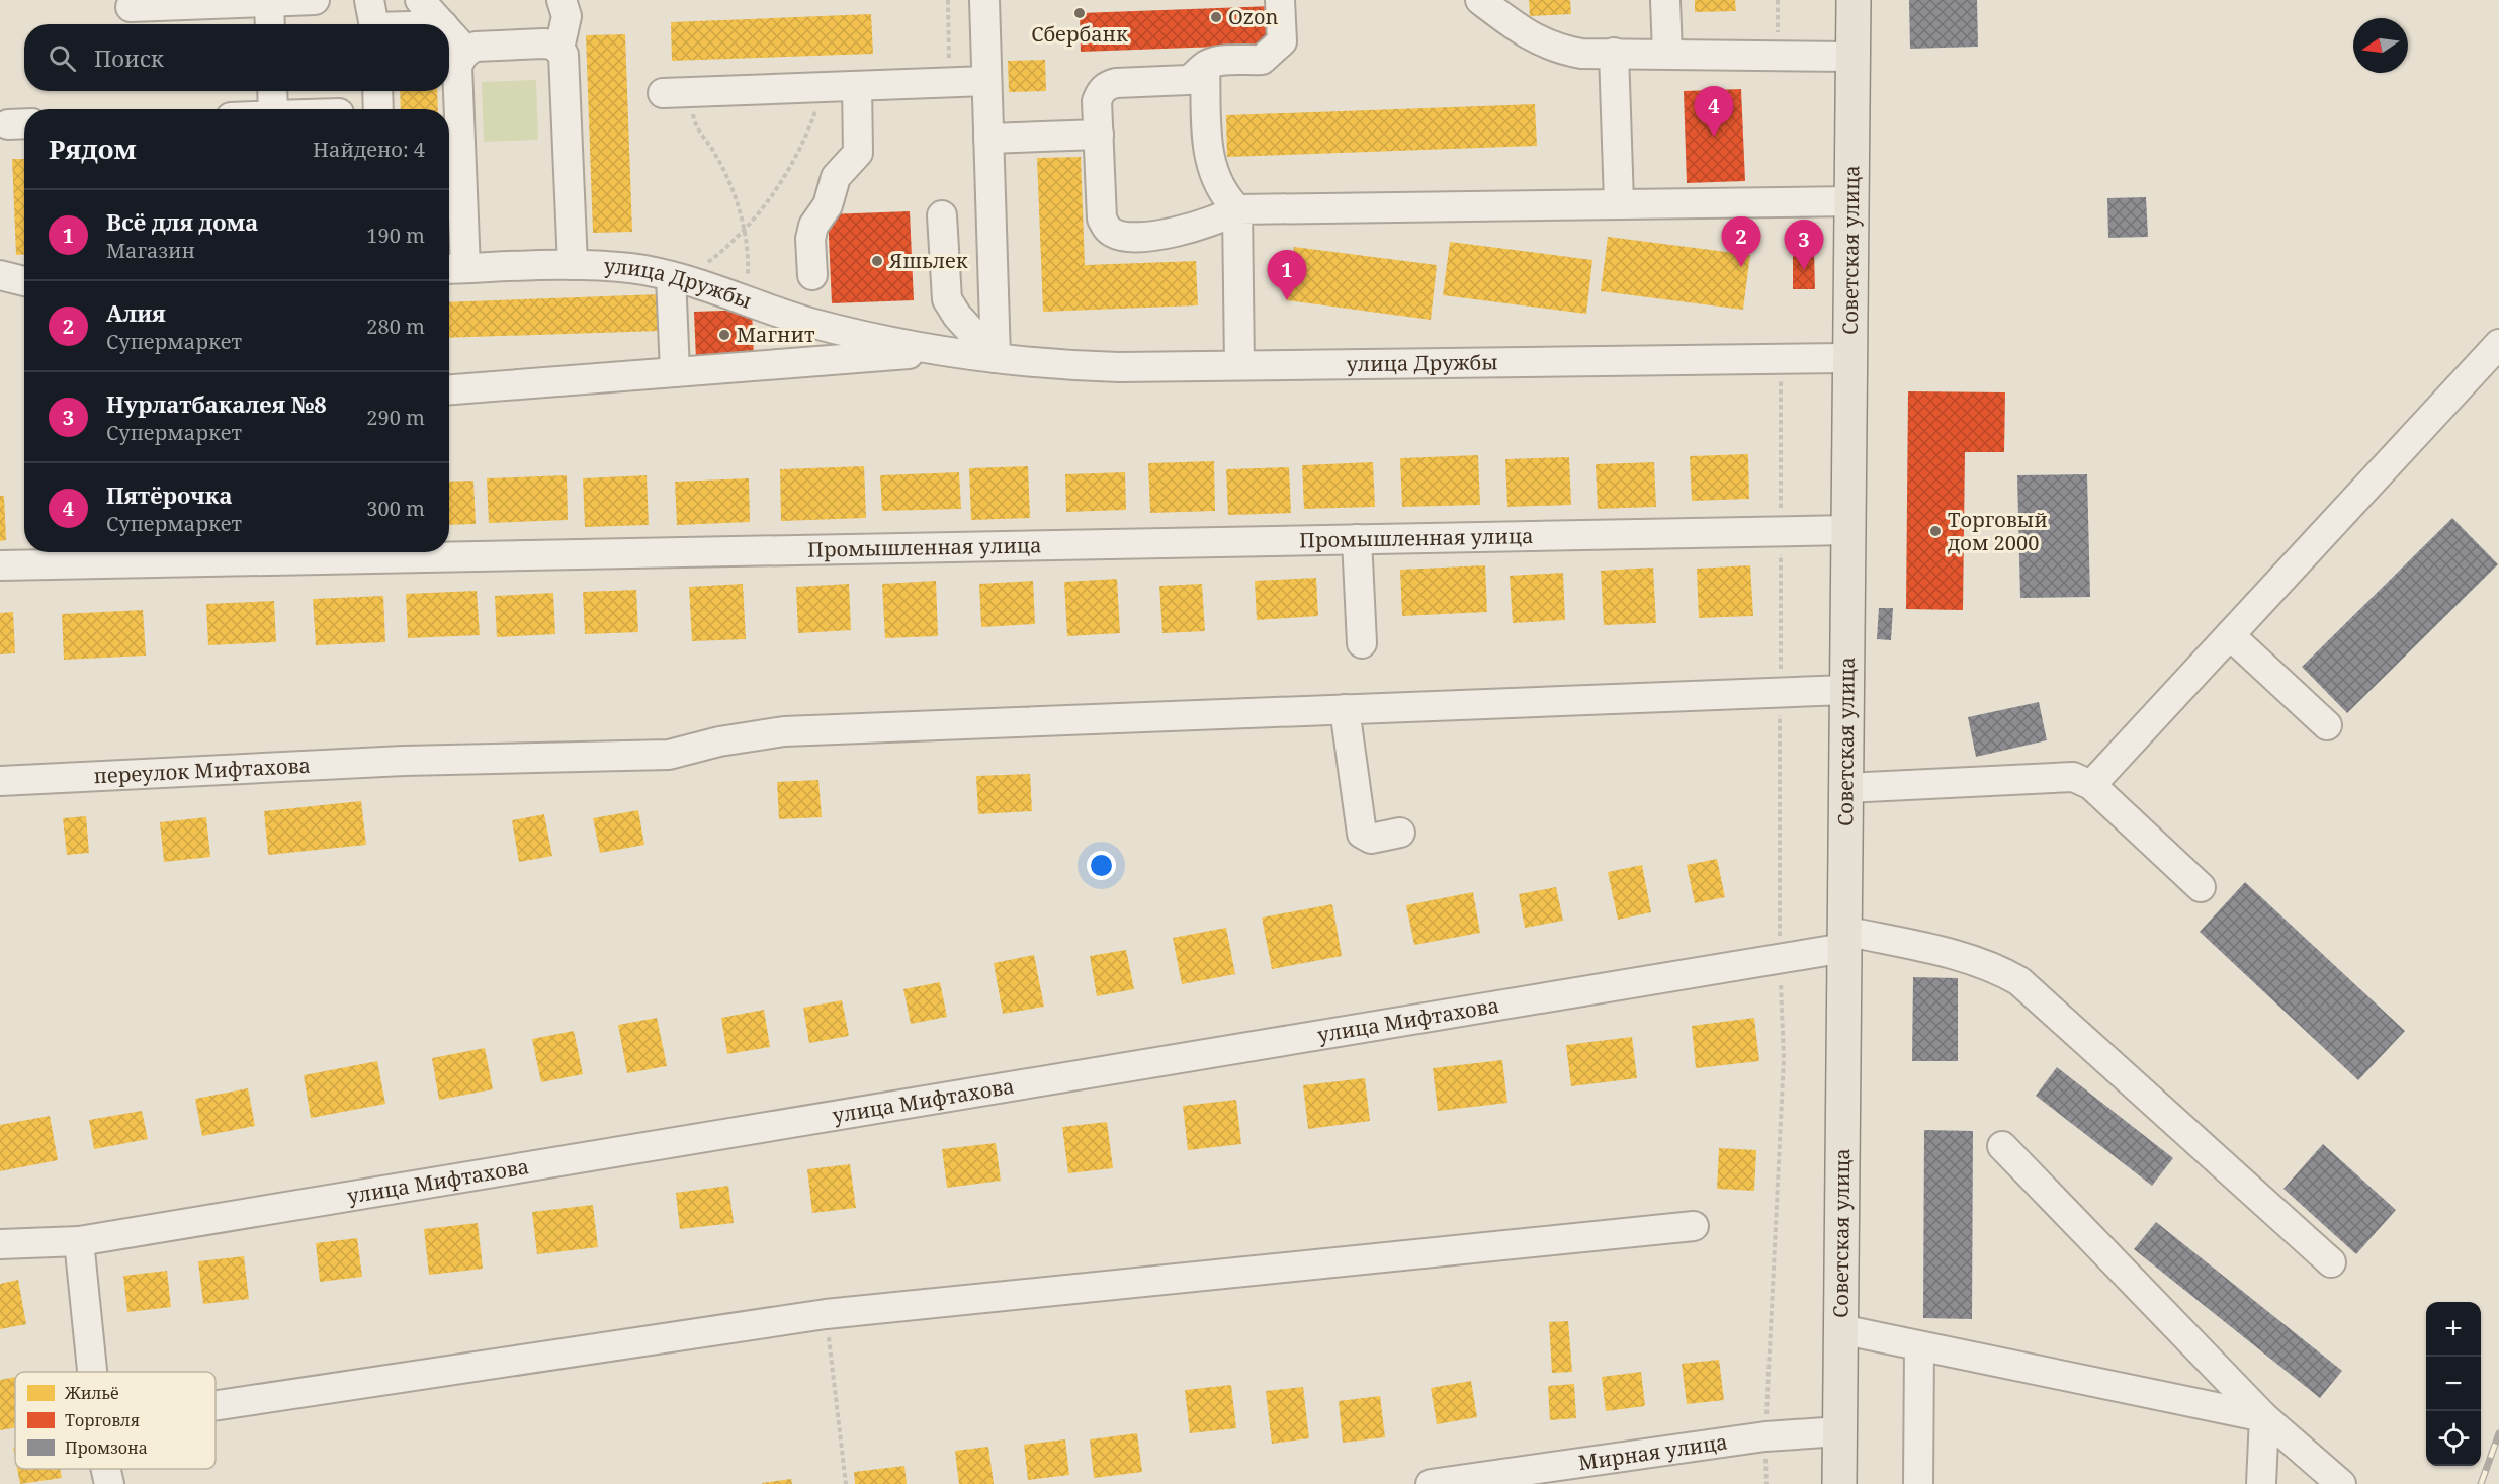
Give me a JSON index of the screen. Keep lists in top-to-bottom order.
{
  "streets": {
    "main road": ["Советская улица"],
    "street": [
      "улица Дружбы",
      "Промышленная улица",
      "переулок Мифтахова",
      "улица Мифтахова",
      "Мирная улица"
    ]
  },
  "crossings": [
    ["Советская улица", "улица Дружбы"],
    ["Советская улица", "Промышленная улица"],
    ["Советская улица", "улица Мифтахова"],
    ["Советская улица", "Мирная улица"]
  ],
  "places": [
    "Сбербанк",
    "Ozon",
    "Яшьлек",
    "Магнит",
    "Торговый дом 2000"
  ],
  "legend": ["Жильё", "Торговля", "Промзона"],
  "north": "left",
  "page": {
    "search": "Поиск",
    "pins": [
      "4",
      "2",
      "3",
      "1"
    ],
    "heading": ["Рядом", "Найдено: 4"],
    "list": [
      {
        "mark": "1",
        "name": "Всё для дома",
        "note": "Магазин",
        "value": "190 m"
      },
      {
        "mark": "2",
        "name": "Алия",
        "note": "Супермаркет",
        "value": "280 m"
      },
      {
        "mark": "3",
        "name": "Нурлатбакалея №8",
        "note": "Супермаркет",
        "value": "290 m"
      },
      {
        "mark": "4",
        "name": "Пятёрочка",
        "note": "Супермаркет",
        "value": "300 m"
      }
    ],
    "map_buttons": ["+", "−"]
  }
}
